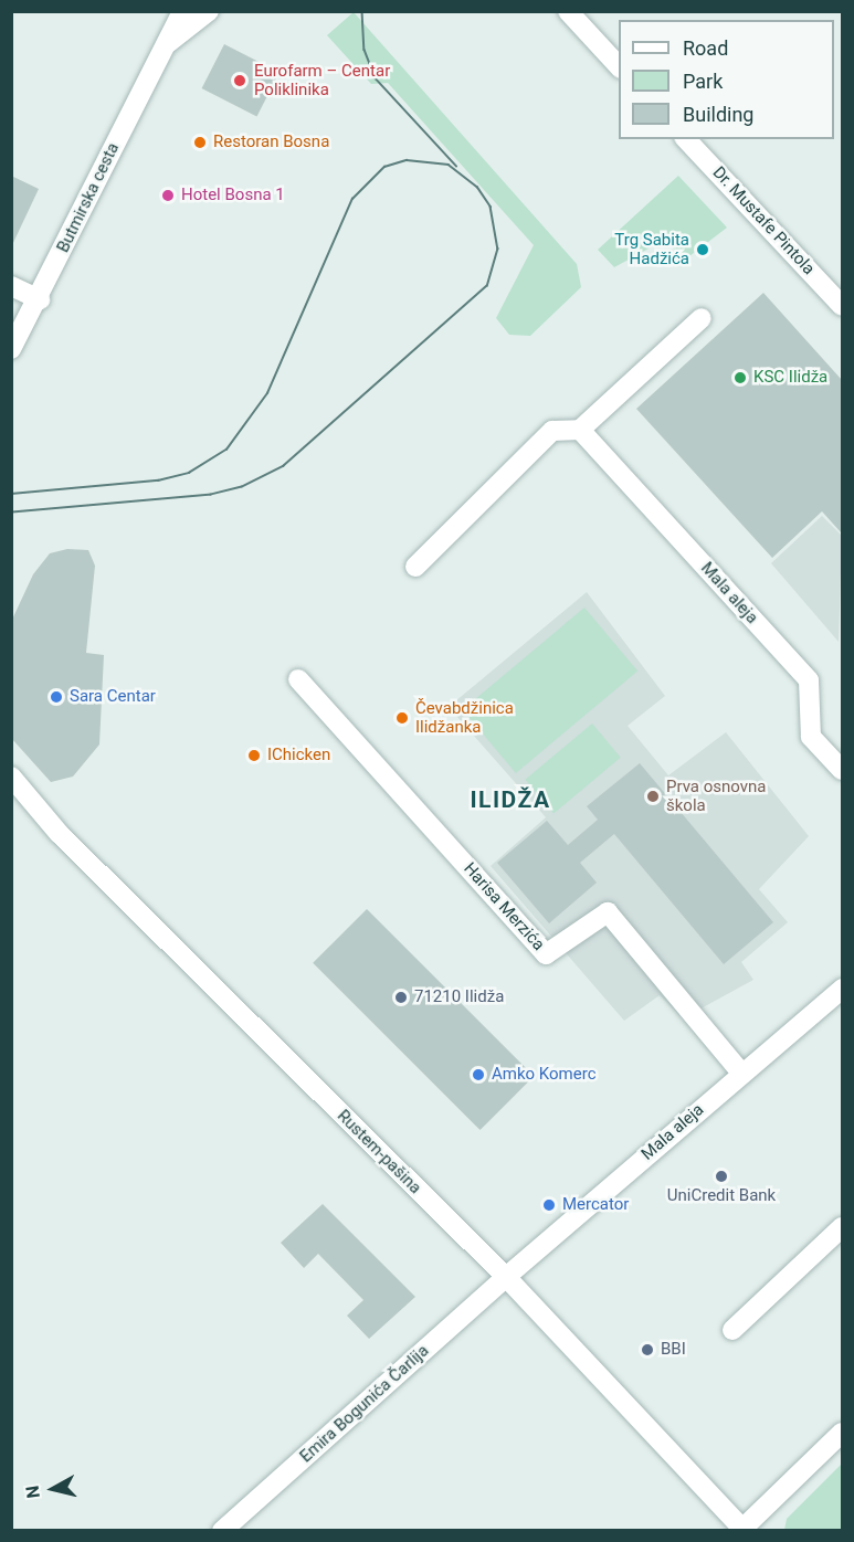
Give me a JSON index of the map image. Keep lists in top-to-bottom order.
{
  "streets": {
    "street": [
      "Butmirska cesta",
      "Dr. Mustafe Pintola",
      "Mala aleja",
      "Harisa Merzića",
      "Rustem-pašina",
      "Emira Bogunića Čarlija"
    ]
  },
  "crossings": [
    ["Mala aleja", "Harisa Merzića"],
    ["Mala aleja", "Rustem-pašina"],
    ["Mala aleja", "Emira Bogunića Čarlija"],
    ["Rustem-pašina", "Emira Bogunića Čarlija"]
  ],
  "districts": ["ILIDŽA"],
  "places": [
    "Eurofarm – Centar Poliklinika",
    "Restoran Bosna",
    "Hotel Bosna 1",
    "Trg Sabita Hadžića",
    "KSC Ilidža",
    "Sara Centar",
    "Čevabdžinica Ilidžanka",
    "IChicken",
    "Prva osnovna škola",
    "71210 Ilidža",
    "Amko Komerc",
    "UniCredit Bank",
    "Mercator",
    "BBI"
  ],
  "legend": ["Road", "Park", "Building"],
  "north": "left"
}
